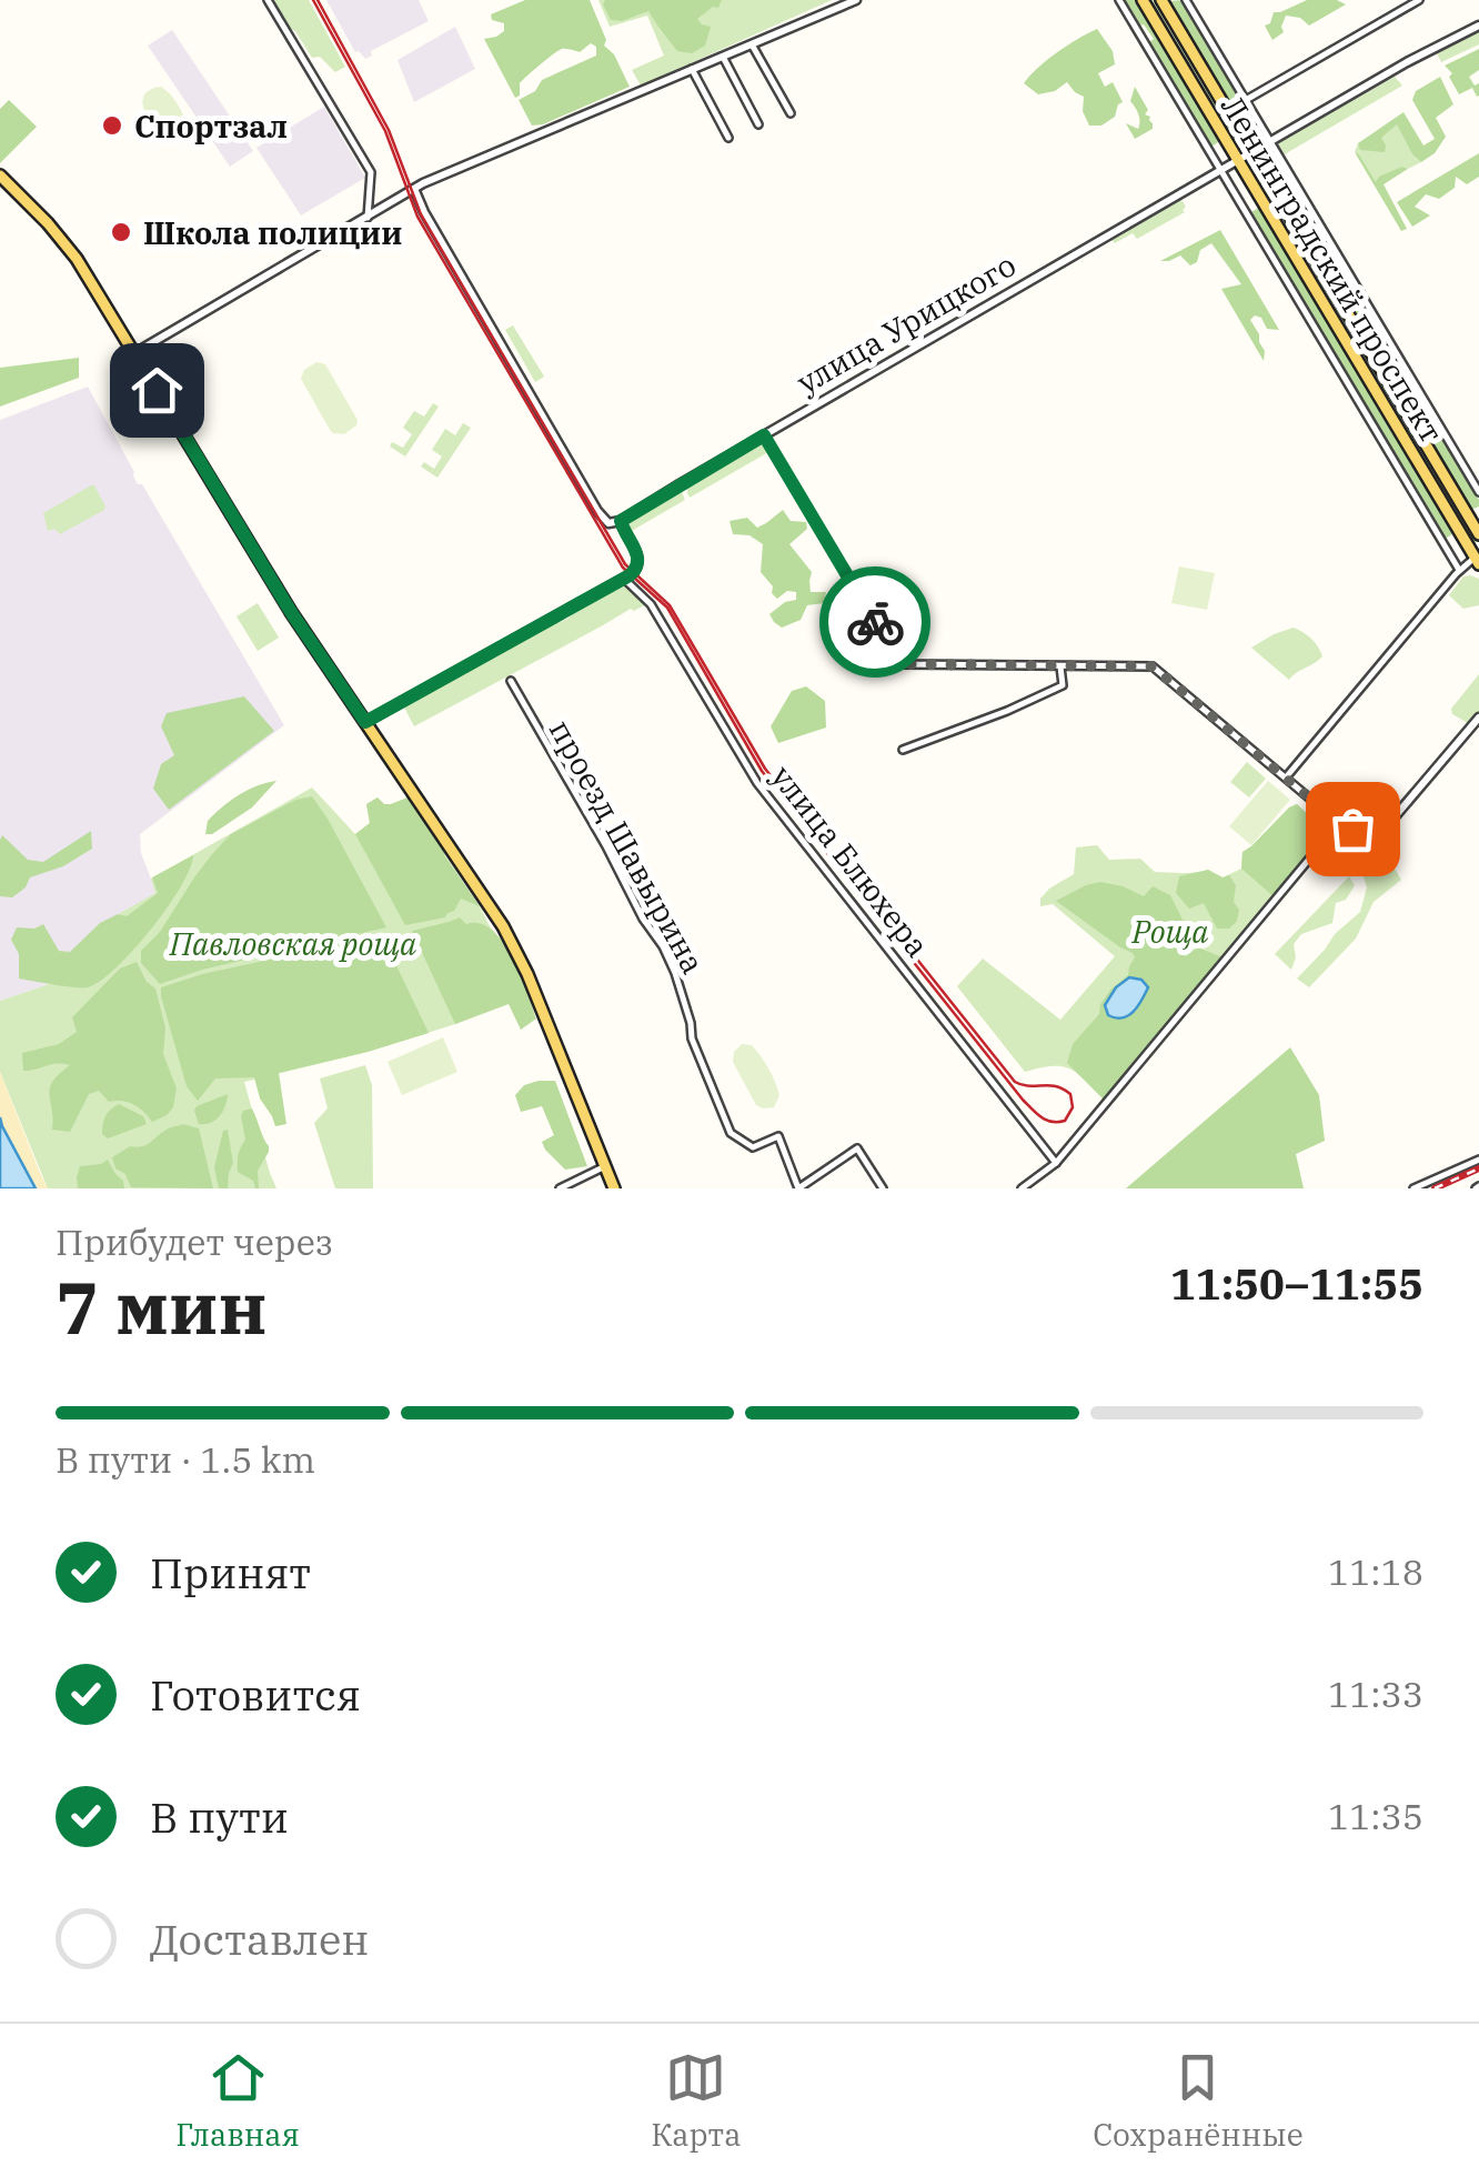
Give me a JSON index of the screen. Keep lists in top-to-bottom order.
{
  "streets": {
    "main road": ["Ленинградский проспект"],
    "street": ["улица Урицкого", "проезд Шавырина", "улица Блюхера"]
  },
  "crossings": [
    ["Ленинградский проспект", "улица Урицкого"]
  ],
  "parks": ["Роща", "Павловская роща"],
  "places": ["Спортзал", "Школа полиции"],
  "page": {
    "heading": ["7 мин", "Прибудет через", "11:50–11:55"],
    "bar": "В пути · 1.5 km",
    "list": [
      ["Принят", "11:18"],
      ["Готовится", "11:33"],
      ["В пути", "11:35"],
      "Доставлен"
    ],
    "tabs": ["Главная", "Карта", "Сохранённые"]
  }
}
